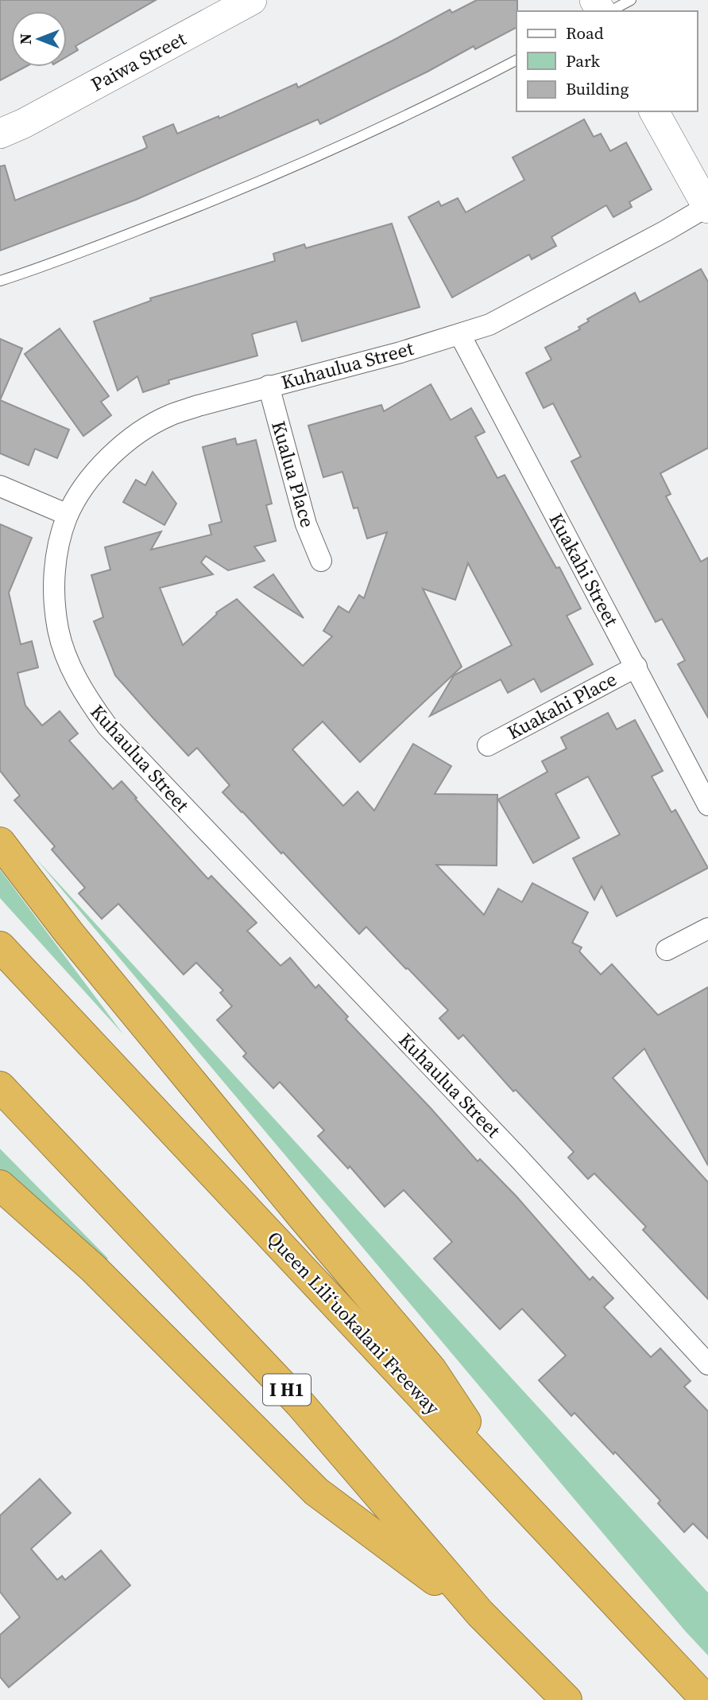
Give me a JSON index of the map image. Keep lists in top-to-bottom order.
{
  "streets": {
    "highway": ["Queen Liliʻuokalani Freeway", "I H1"],
    "main road": ["Paiwa Street"],
    "street": [
      "Kuhaulua Street",
      "Kualua Place",
      "Kuakahi Street",
      "Kuakahi Place"
    ]
  },
  "crossings": [
    ["Kuhaulua Street", "Kualua Place"],
    ["Kuhaulua Street", "Kuakahi Street"],
    ["Kuakahi Street", "Kuakahi Place"]
  ],
  "legend": ["Road", "Park", "Building"],
  "north": "left"
}
